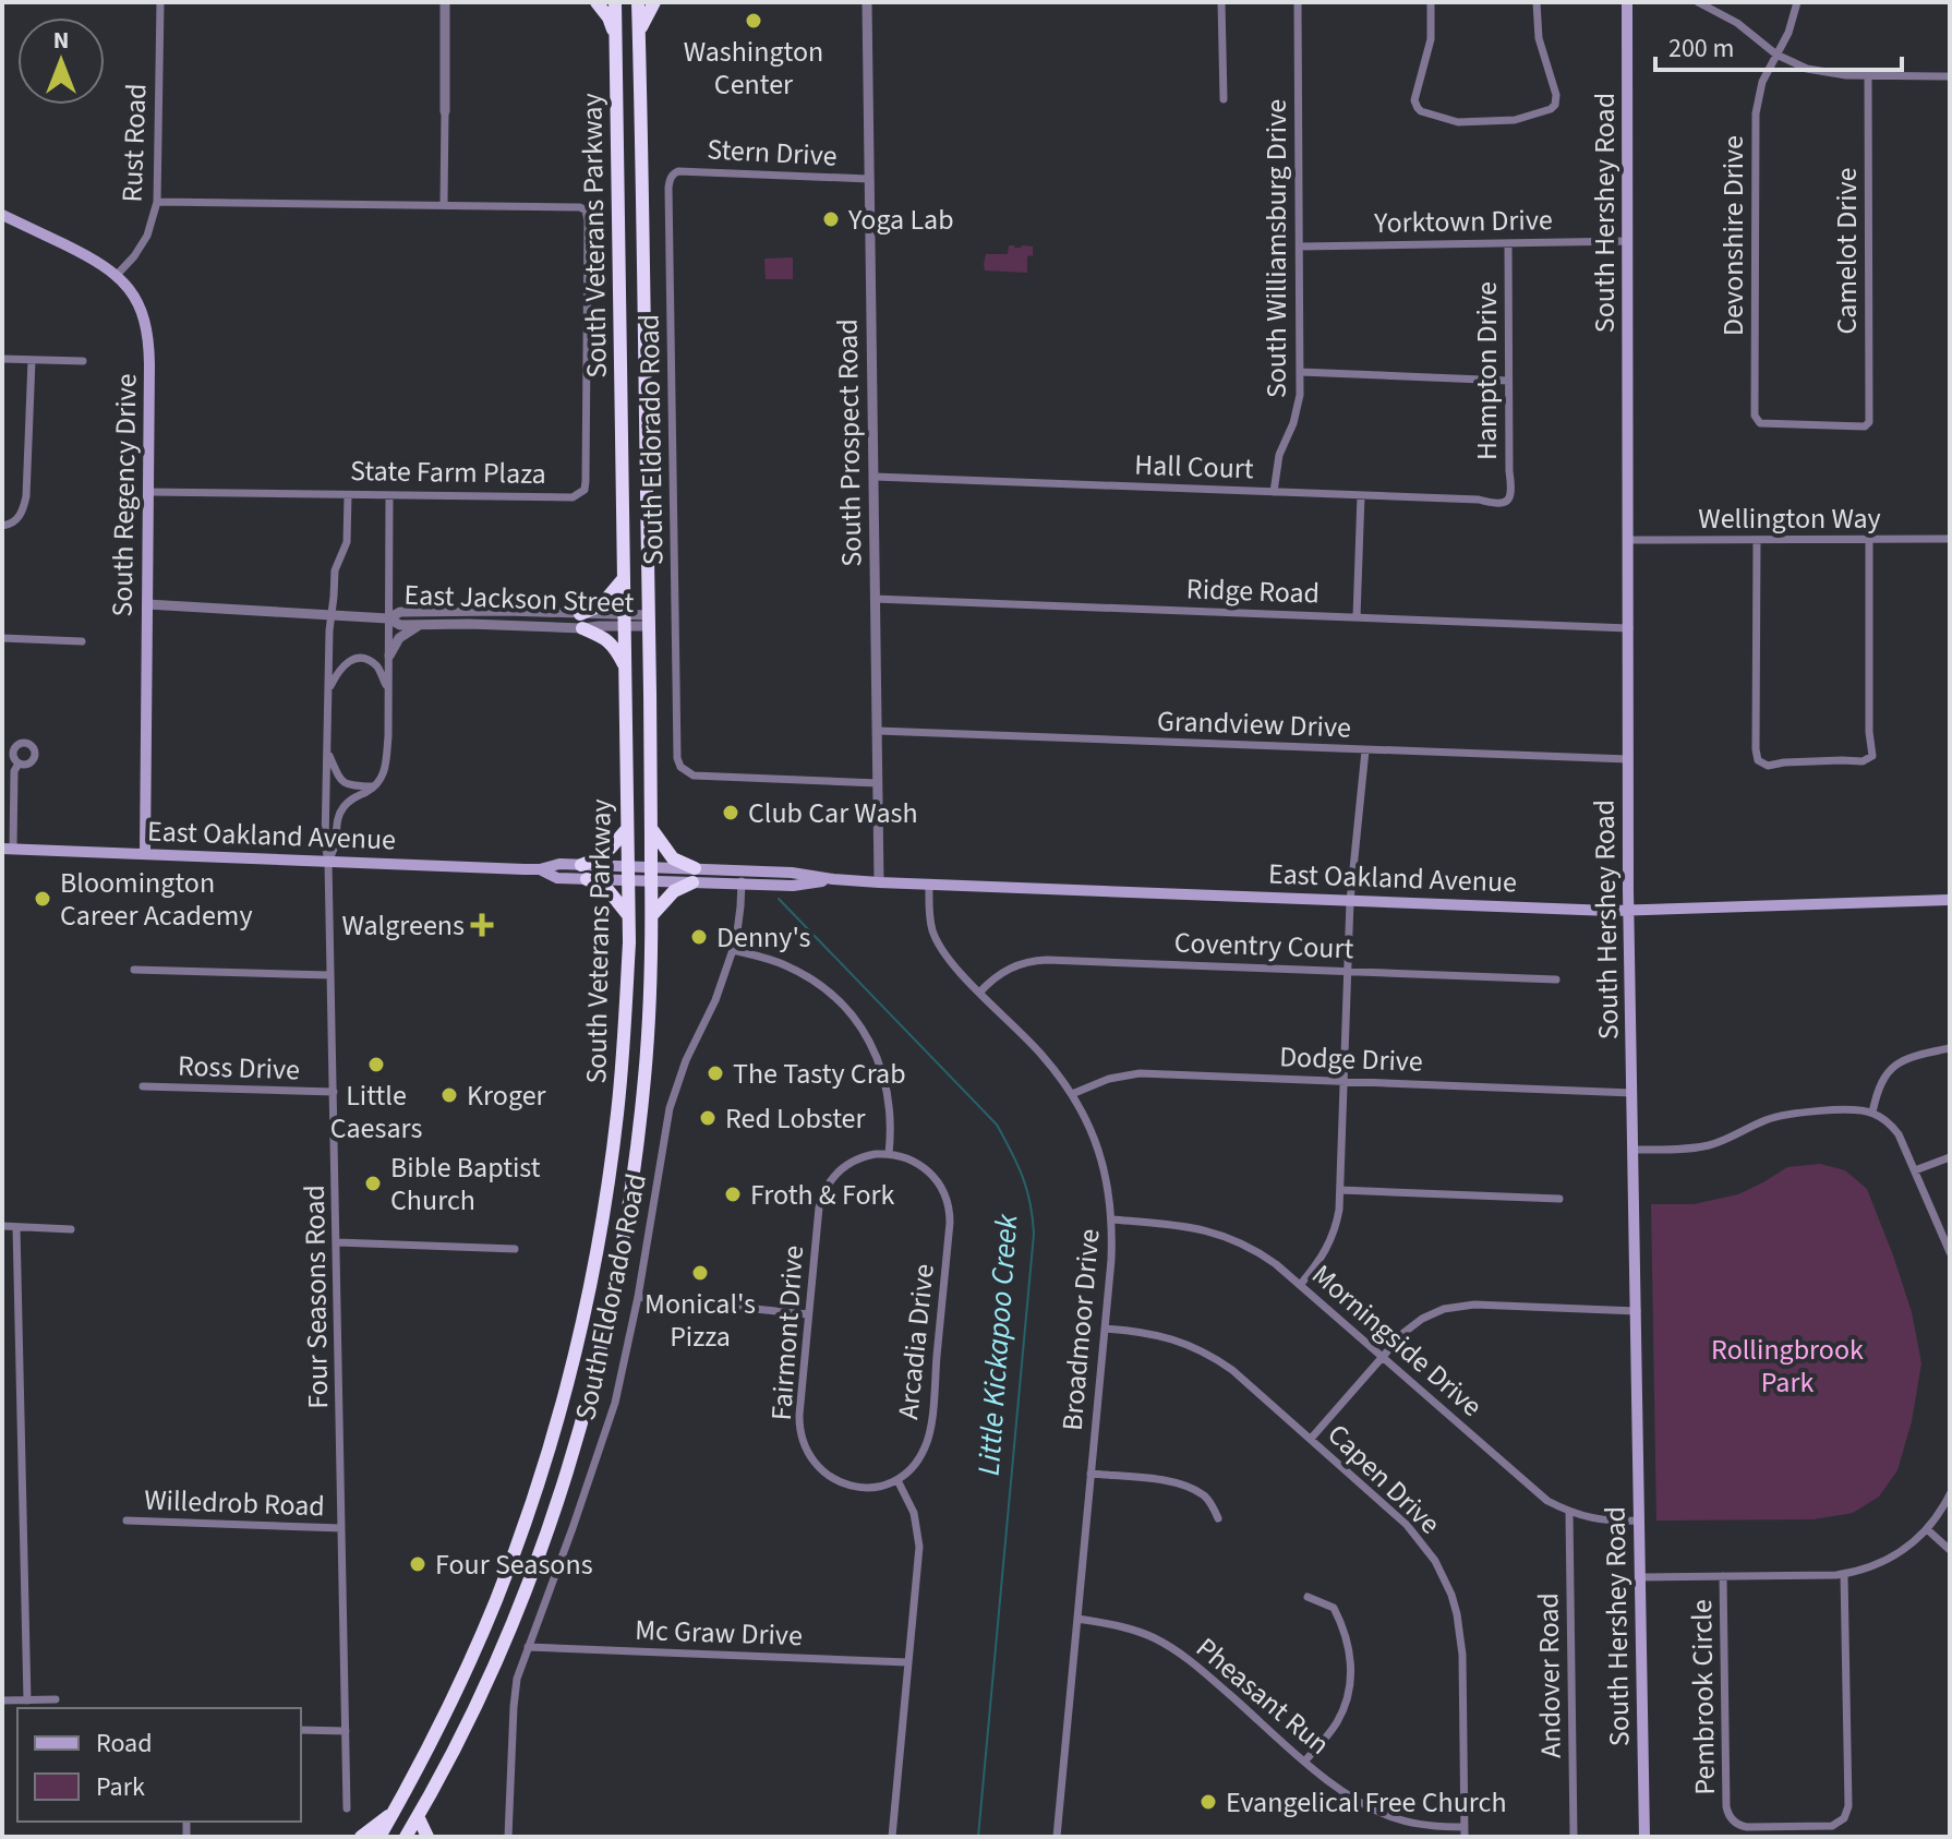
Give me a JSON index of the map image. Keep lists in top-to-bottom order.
{
  "streets": {
    "highway": ["South Veterans Parkway"],
    "main road": ["South Hershey Road", "South Regency Drive", "East Oakland Avenue"],
    "street": [
      "Rust Road",
      "Stern Drive",
      "Yorktown Drive",
      "Devonshire Drive",
      "South Williamsburg Drive",
      "Camelot Drive",
      "Hampton Drive",
      "South Eldorado Road",
      "South Prospect Road",
      "Hall Court",
      "State Farm Plaza",
      "Wellington Way",
      "Ridge Road",
      "East Jackson Street",
      "Grandview Drive",
      "Coventry Court",
      "Dodge Drive",
      "Ross Drive",
      "Four Seasons Road",
      "Broadmoor Drive",
      "Fairmont Drive",
      "Morningside Drive",
      "Arcadia Drive",
      "Capen Drive",
      "Willedrob Road",
      "Mc Graw Drive",
      "Andover Road",
      "Pheasant Run",
      "Pembrook Circle"
    ]
  },
  "crossings": [
    ["Rust Road", "State Farm Plaza"],
    ["Rust Road", "South Regency Drive"],
    ["Stern Drive", "South Eldorado Road"],
    ["Stern Drive", "South Prospect Road"],
    ["South Hershey Road", "Yorktown Drive"],
    ["South Hershey Road", "Wellington Way"],
    ["South Hershey Road", "Ridge Road"],
    ["South Hershey Road", "Grandview Drive"],
    ["South Hershey Road", "East Oakland Avenue"],
    ["South Hershey Road", "Dodge Drive"],
    ["South Hershey Road", "Morningside Drive"],
    ["Yorktown Drive", "South Williamsburg Drive"],
    ["Yorktown Drive", "Hampton Drive"],
    ["South Veterans Parkway", "East Jackson Street"],
    ["South Veterans Parkway", "East Oakland Avenue"],
    ["Devonshire Drive", "Camelot Drive"],
    ["South Williamsburg Drive", "Hall Court"],
    ["Hampton Drive", "Hall Court"],
    ["South Eldorado Road", "South Prospect Road"],
    ["South Eldorado Road", "East Oakland Avenue"],
    ["South Eldorado Road", "Mc Graw Drive"],
    ["South Prospect Road", "Hall Court"],
    ["South Prospect Road", "Ridge Road"],
    ["South Prospect Road", "Grandview Drive"],
    ["South Prospect Road", "East Oakland Avenue"],
    ["State Farm Plaza", "South Regency Drive"],
    ["State Farm Plaza", "Four Seasons Road"],
    ["South Regency Drive", "East Jackson Street"],
    ["South Regency Drive", "East Oakland Avenue"],
    ["East Jackson Street", "Four Seasons Road"],
    ["East Oakland Avenue", "Four Seasons Road"],
    ["East Oakland Avenue", "Broadmoor Drive"],
    ["Coventry Court", "Broadmoor Drive"],
    ["Dodge Drive", "Broadmoor Drive"],
    ["Ross Drive", "Four Seasons Road"],
    ["Four Seasons Road", "Willedrob Road"],
    ["Broadmoor Drive", "Morningside Drive"],
    ["Broadmoor Drive", "Capen Drive"],
    ["Broadmoor Drive", "Pheasant Run"],
    ["Fairmont Drive", "Arcadia Drive"],
    ["Morningside Drive", "Andover Road"],
    ["Capen Drive", "Pheasant Run"]
  ],
  "water": ["Little Kickapoo Creek"],
  "parks": ["Rollingbrook Park"],
  "places": {
    "other": [
      "Washington Center",
      "Yoga Lab",
      "Club Car Wash",
      "Bloomington Career Academy",
      "Denny's",
      "Little Caesars",
      "The Tasty Crab",
      "Kroger",
      "Red Lobster",
      "Bible Baptist Church",
      "Froth & Fork",
      "Monical's Pizza",
      "Four Seasons",
      "Evangelical Free Church"
    ],
    "health": ["Walgreens"]
  },
  "legend": ["Road", "Park"],
  "scale_bar": "200 m",
  "north": "top"
}
